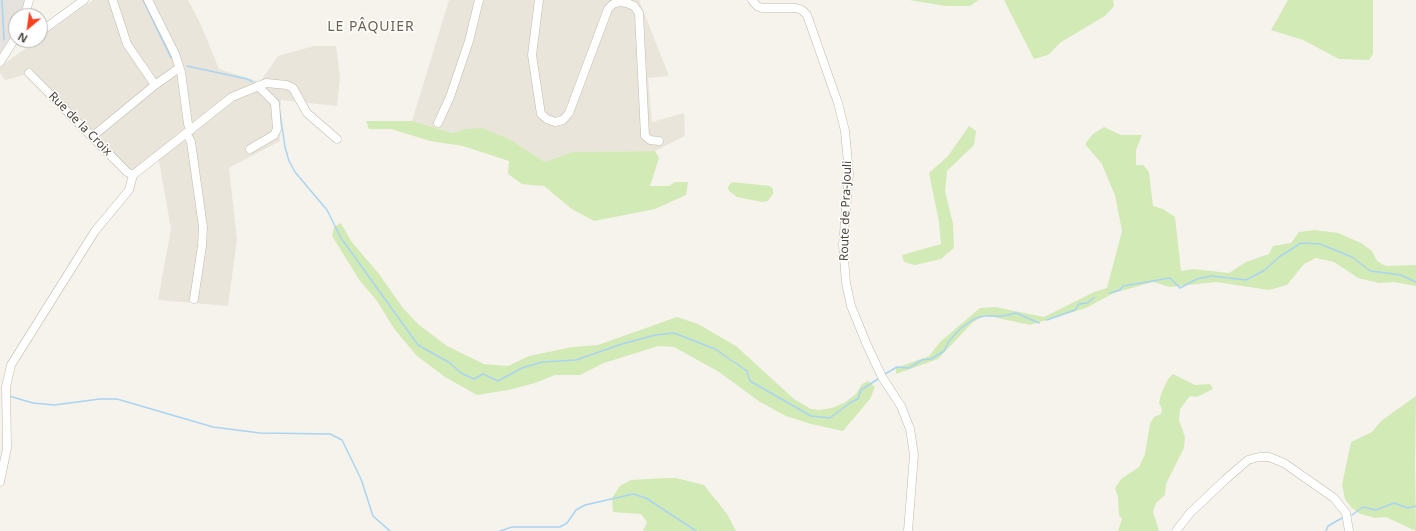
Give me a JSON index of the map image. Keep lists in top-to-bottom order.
{
  "streets": {
    "street": ["Rue de la Croix", "Route de Pra-Jouli"]
  },
  "districts": ["LE PÂQUIER"],
  "north": "bottom left"
}
